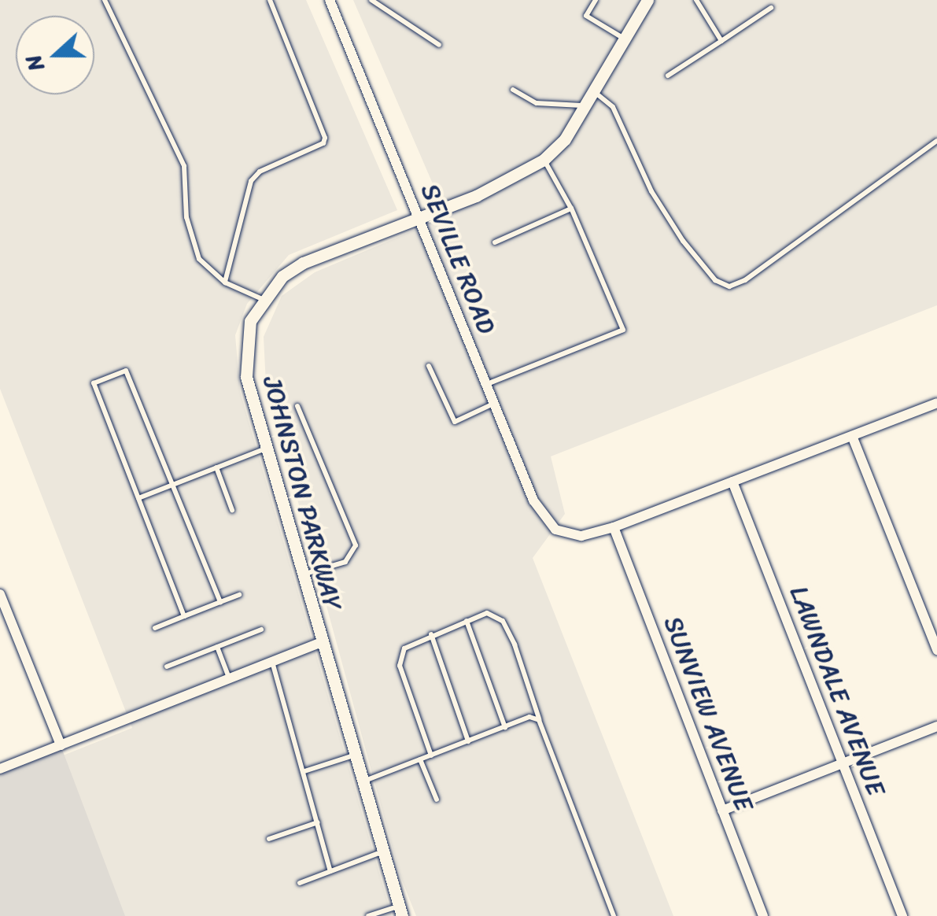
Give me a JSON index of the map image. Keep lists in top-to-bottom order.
{
  "streets": {
    "street": [
      "SEVILLE ROAD",
      "JOHNSTON PARKWAY",
      "LAWNDALE AVENUE",
      "SUNVIEW AVENUE"
    ]
  },
  "crossings": [
    ["SEVILLE ROAD", "JOHNSTON PARKWAY"],
    ["SEVILLE ROAD", "SUNVIEW AVENUE"]
  ],
  "north": "left"
}
